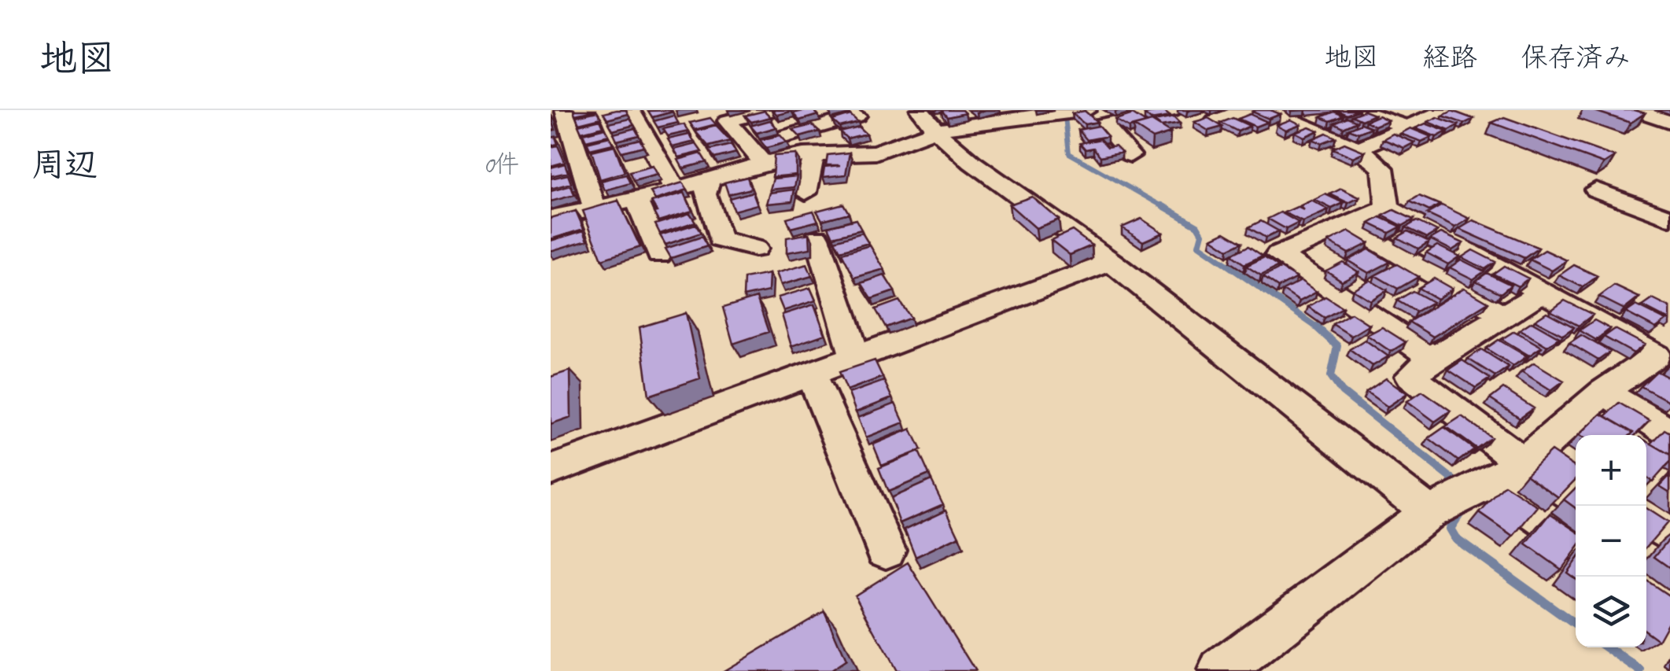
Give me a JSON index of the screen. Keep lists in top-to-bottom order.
{
  "page": {
    "header": "地図",
    "nav": ["地図", "経路", "保存済み"],
    "heading": ["周辺", "0件"],
    "map_buttons": ["+", "−"]
  }
}
